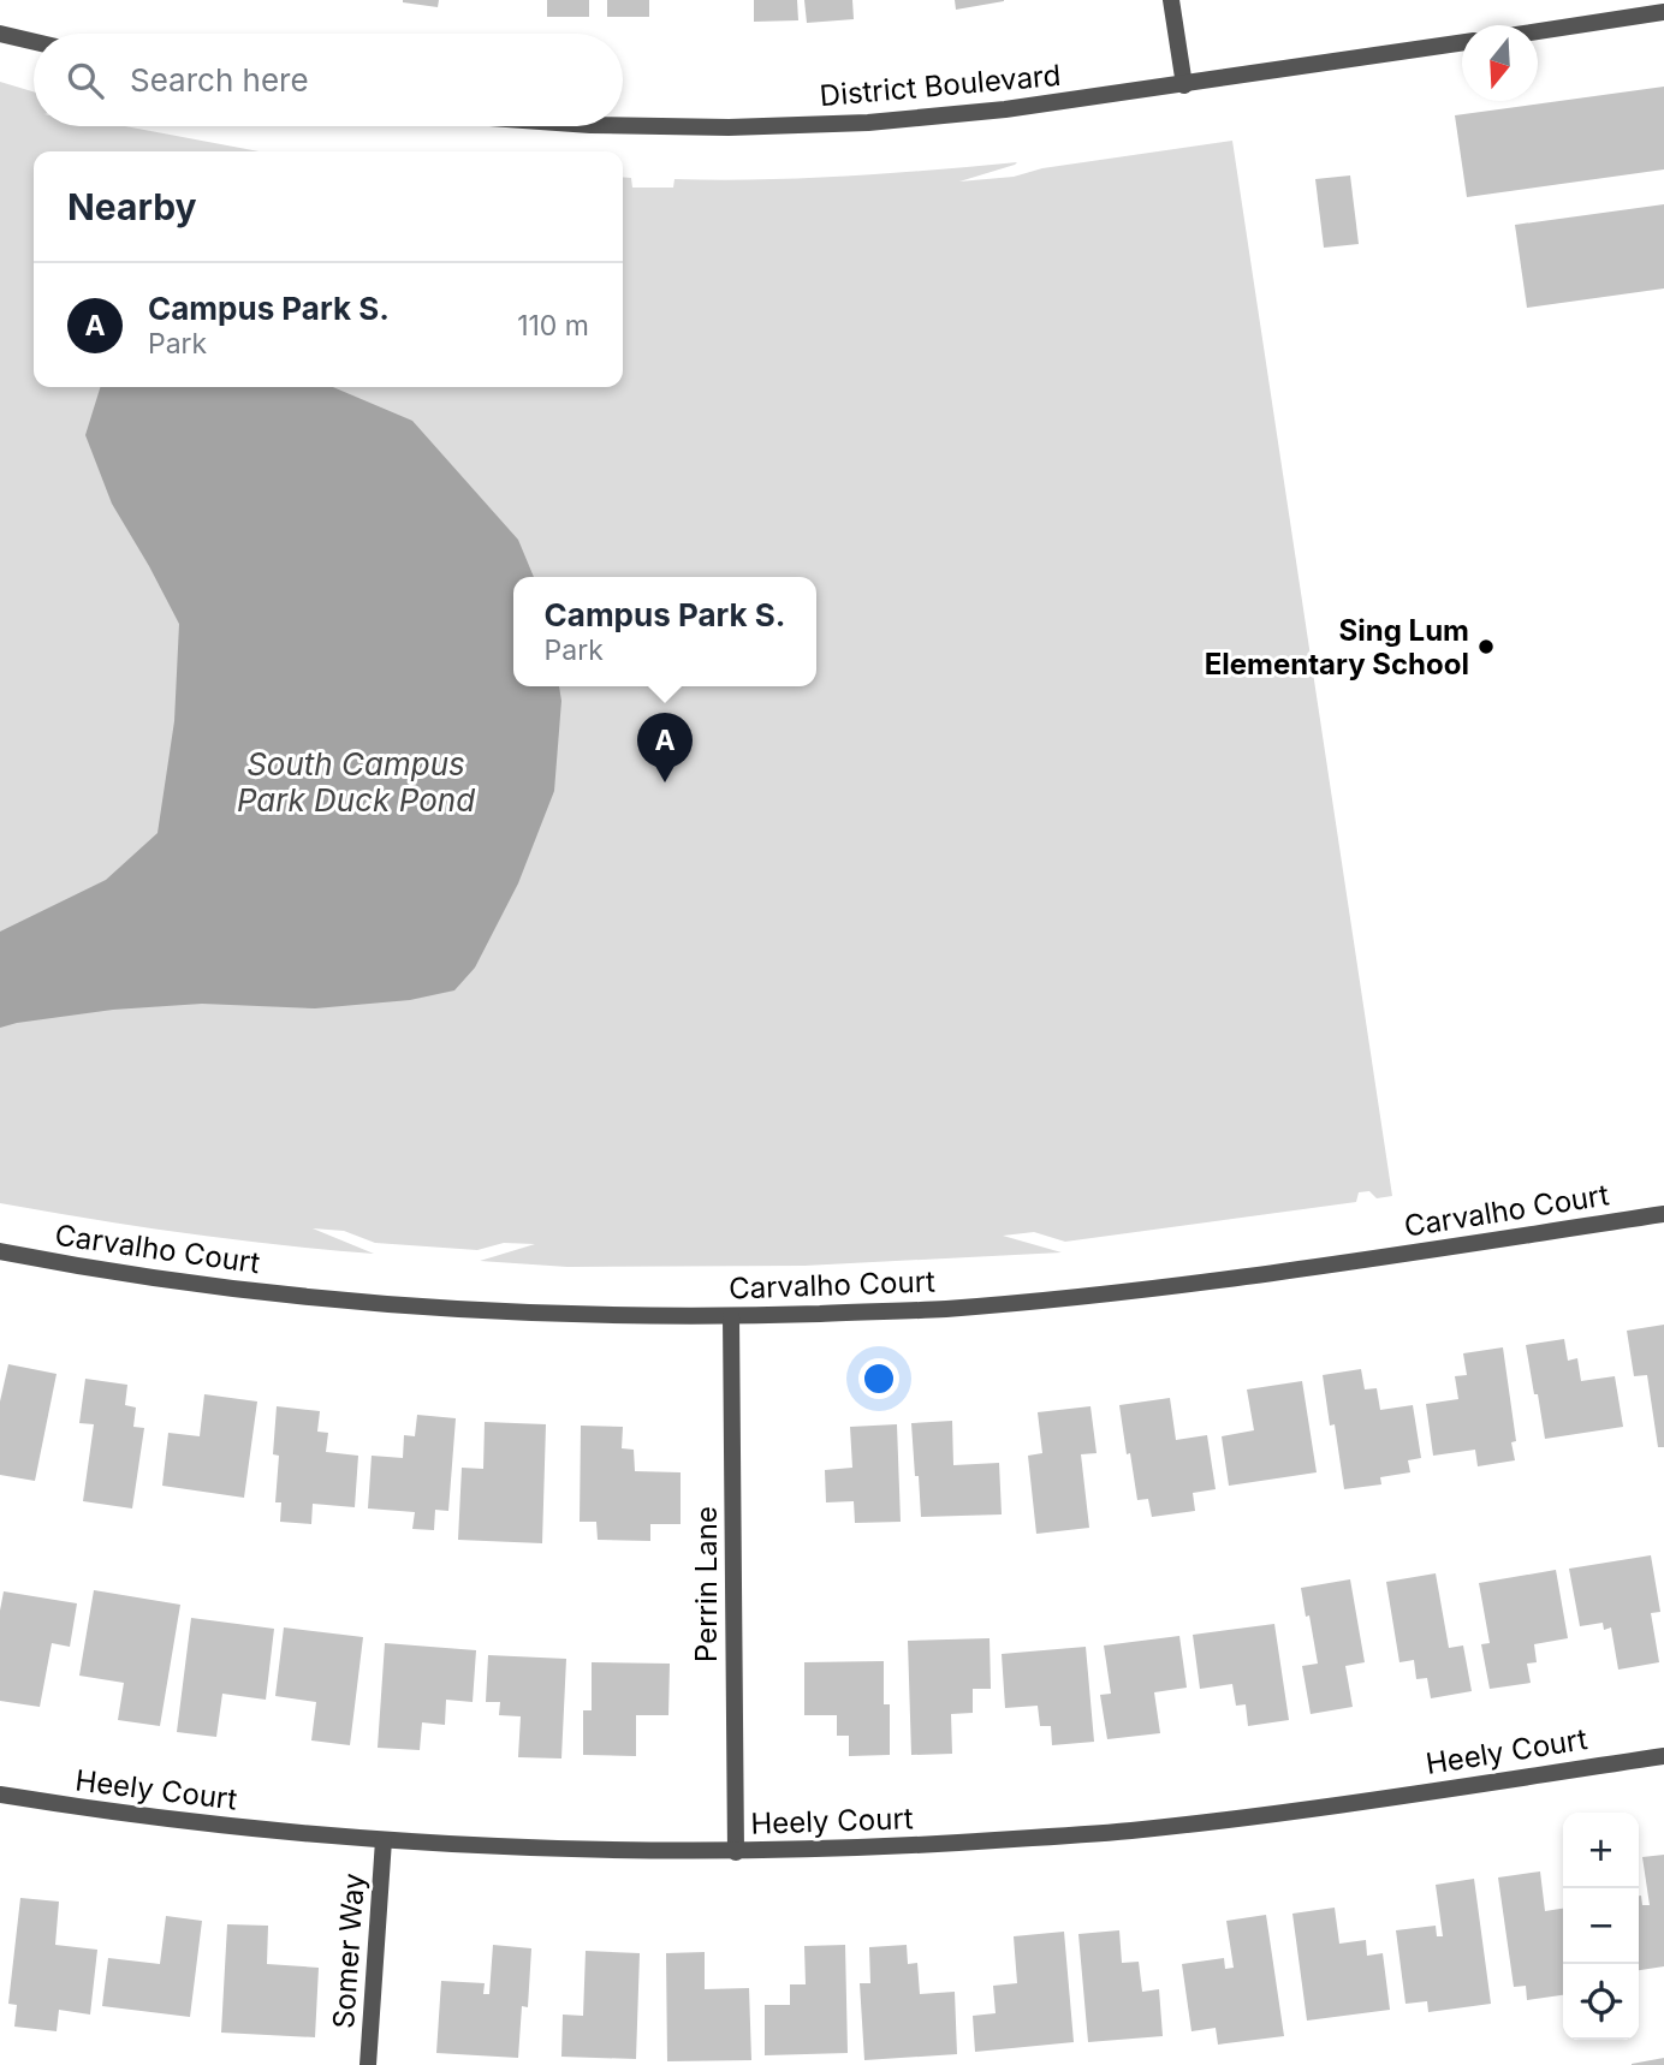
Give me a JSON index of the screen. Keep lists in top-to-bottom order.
{
  "streets": {
    "street": [
      "District Boulevard",
      "Carvalho Court",
      "Perrin Lane",
      "Heely Court",
      "Somer Way"
    ]
  },
  "crossings": [
    ["Carvalho Court", "Perrin Lane"],
    ["Perrin Lane", "Heely Court"],
    ["Heely Court", "Somer Way"]
  ],
  "water": ["South Campus Park Duck Pond"],
  "places": ["Sing Lum Elementary School"],
  "north": "bottom",
  "page": {
    "search": "Search here",
    "heading": "Nearby",
    "list": [
      {
        "mark": "A",
        "name": "Campus Park S.",
        "note": "Park",
        "value": "110 m"
      }
    ],
    "popup": ["Campus Park S.", "Park"],
    "pins": "A",
    "map_buttons": ["+", "−"]
  }
}
